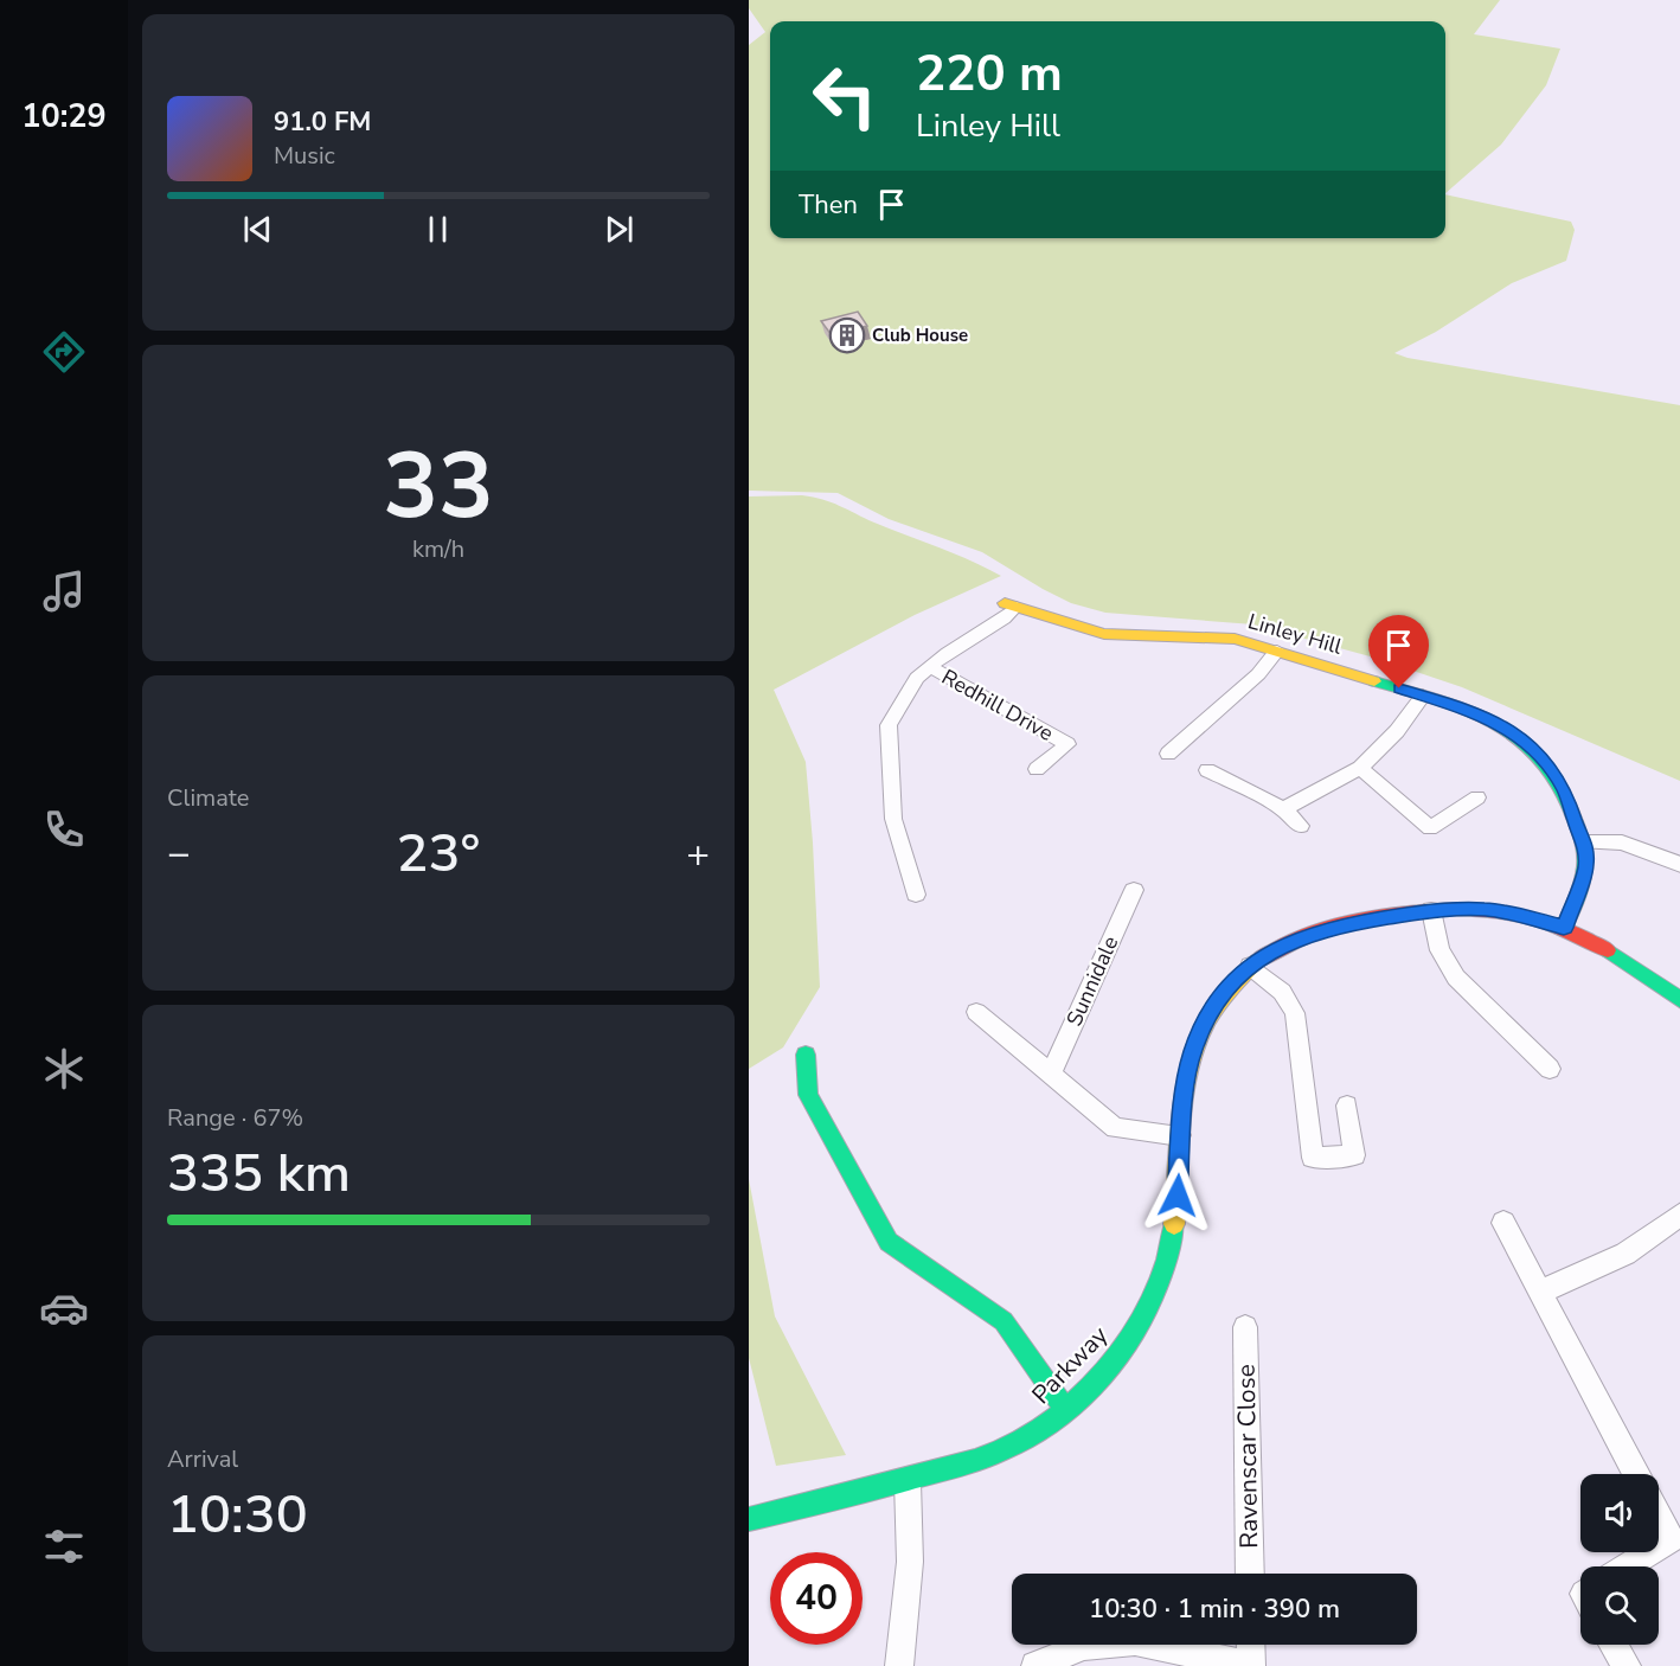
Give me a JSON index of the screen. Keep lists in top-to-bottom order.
{
  "streets": {
    "street": [
      "Linley Hill",
      "Redhill Drive",
      "Sunnidale",
      "Parkway",
      "Ravenscar Close"
    ]
  },
  "crossings": [
    ["Linley Hill", "Parkway"]
  ],
  "places": {
    "building": ["Club House"]
  },
  "page": {
    "tabs": "10:29",
    "turn": ["220 m", "Linley Hill"],
    "song": ["91.0 FM", "Music"],
    "then": "Then",
    "tile": [
      ["33", "km/h"],
      "Climate",
      ["Range · 67%", "335 km"],
      ["Arrival", "10:30"]
    ],
    "heat": ["−", "23°", "+"],
    "limit": "40",
    "trip": "10:30 · 1 min · 390 m"
  }
}
